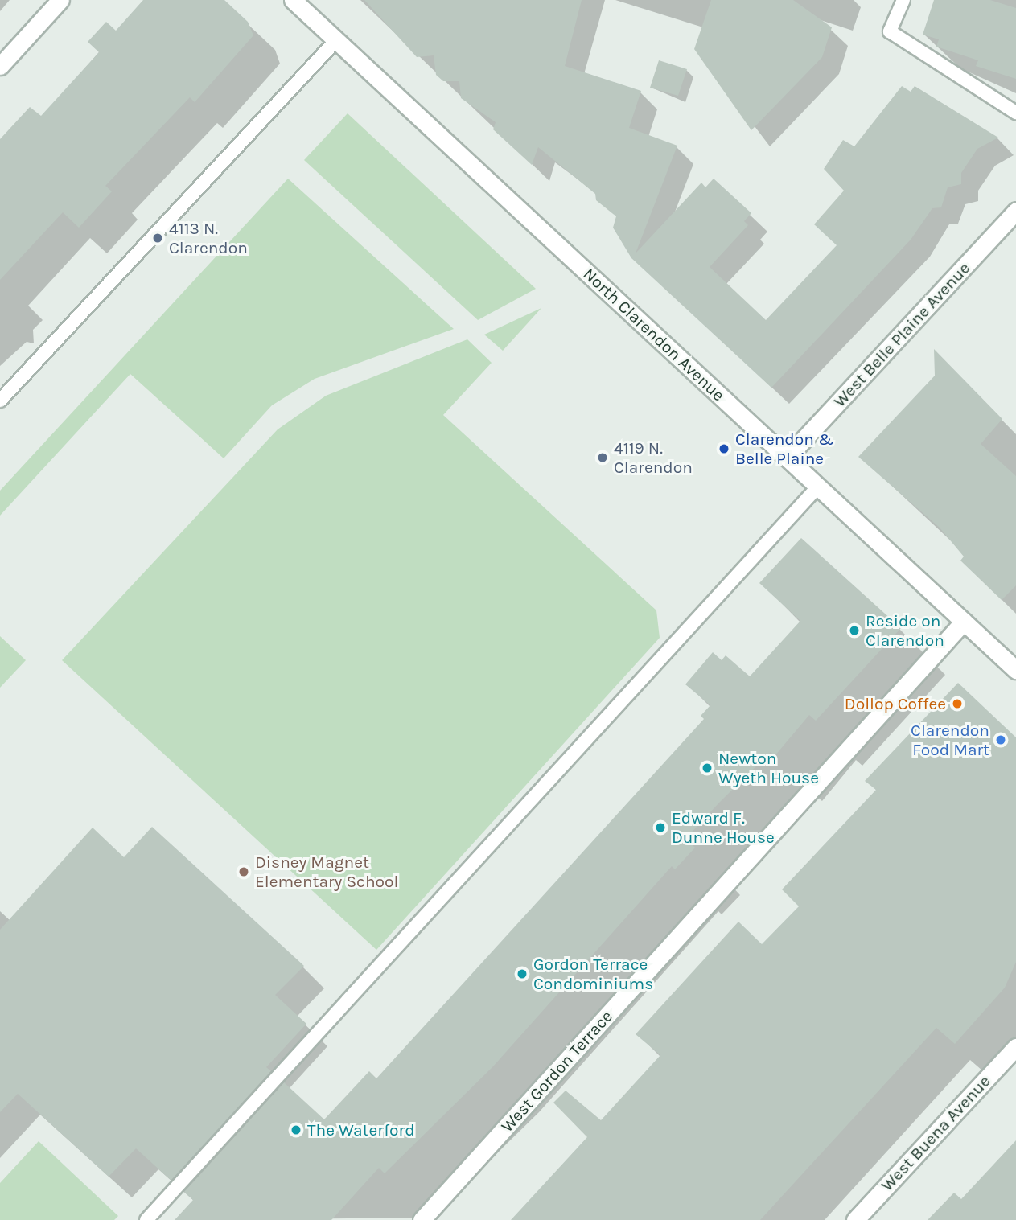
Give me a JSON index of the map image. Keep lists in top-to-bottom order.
{
  "streets": {
    "street": [
      "North Clarendon Avenue",
      "West Belle Plaine Avenue",
      "West Gordon Terrace",
      "West Buena Avenue"
    ]
  },
  "crossings": [
    ["North Clarendon Avenue", "West Belle Plaine Avenue"],
    ["North Clarendon Avenue", "West Gordon Terrace"]
  ],
  "places": [
    "4113 N. Clarendon",
    "Clarendon & Belle Plaine",
    "4119 N. Clarendon",
    "Reside on Clarendon",
    "Dollop Coffee",
    "Clarendon Food Mart",
    "Newton Wyeth House",
    "Edward F. Dunne House",
    "Disney Magnet Elementary School",
    "Gordon Terrace Condominiums",
    "The Waterford"
  ]
}
